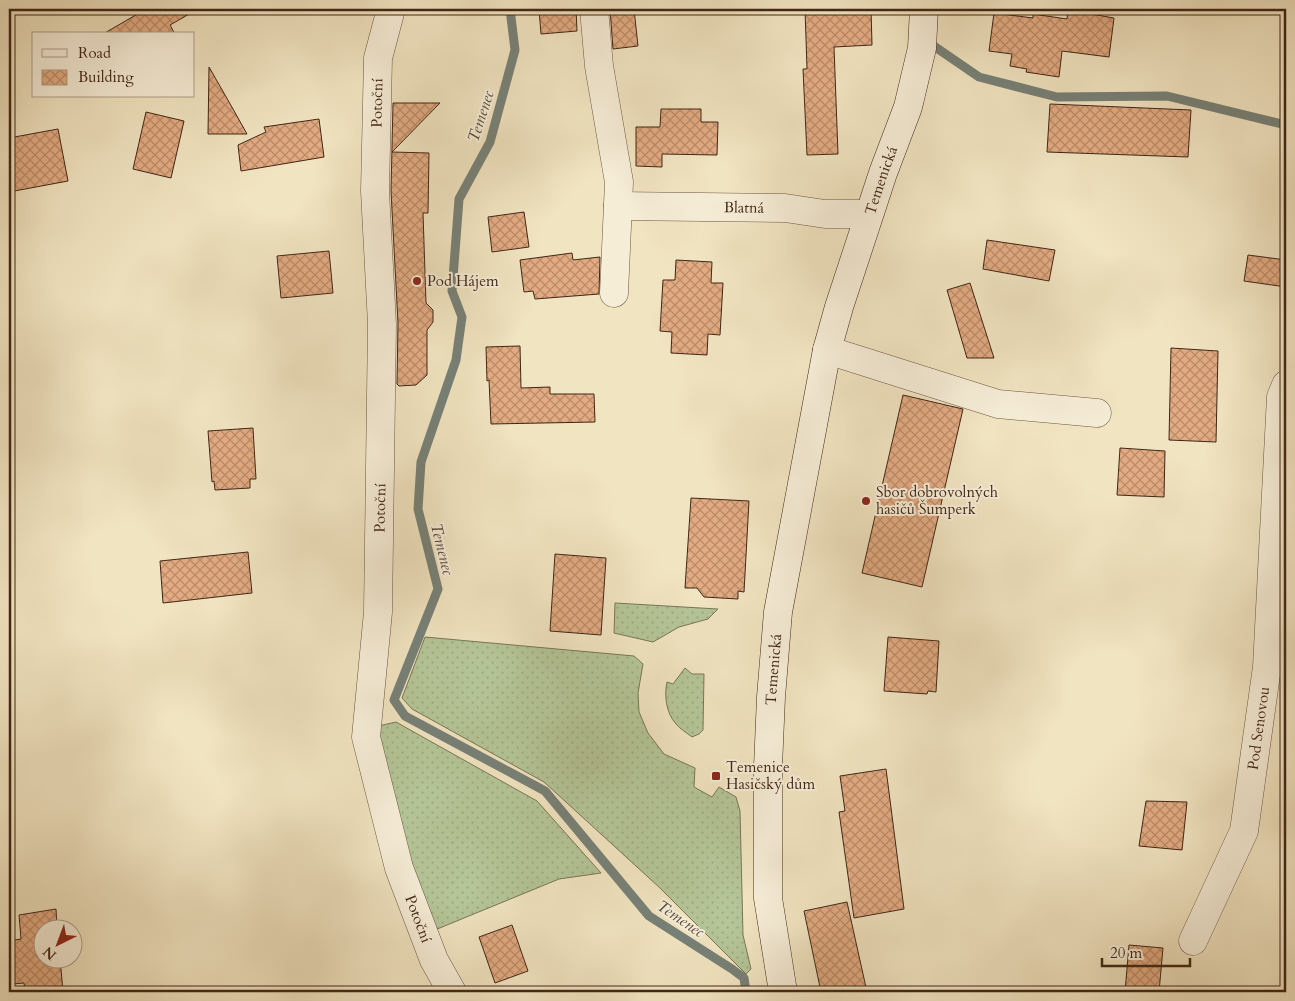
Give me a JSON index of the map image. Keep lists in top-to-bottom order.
{
  "streets": {
    "street": [
      "Potoční",
      "Temenická",
      "Blatná",
      "Pod Senovou"
    ]
  },
  "crossings": [
    ["Temenická", "Blatná"]
  ],
  "water": ["Temenec"],
  "places": {
    "other": ["Pod Hájem", "Sbor dobrovolných hasičů Šumperk"],
    "transit": ["Temenice Hasičský dům"]
  },
  "legend": ["Road", "Building"],
  "scale_bar": "20 m",
  "north": "bottom left"
}
